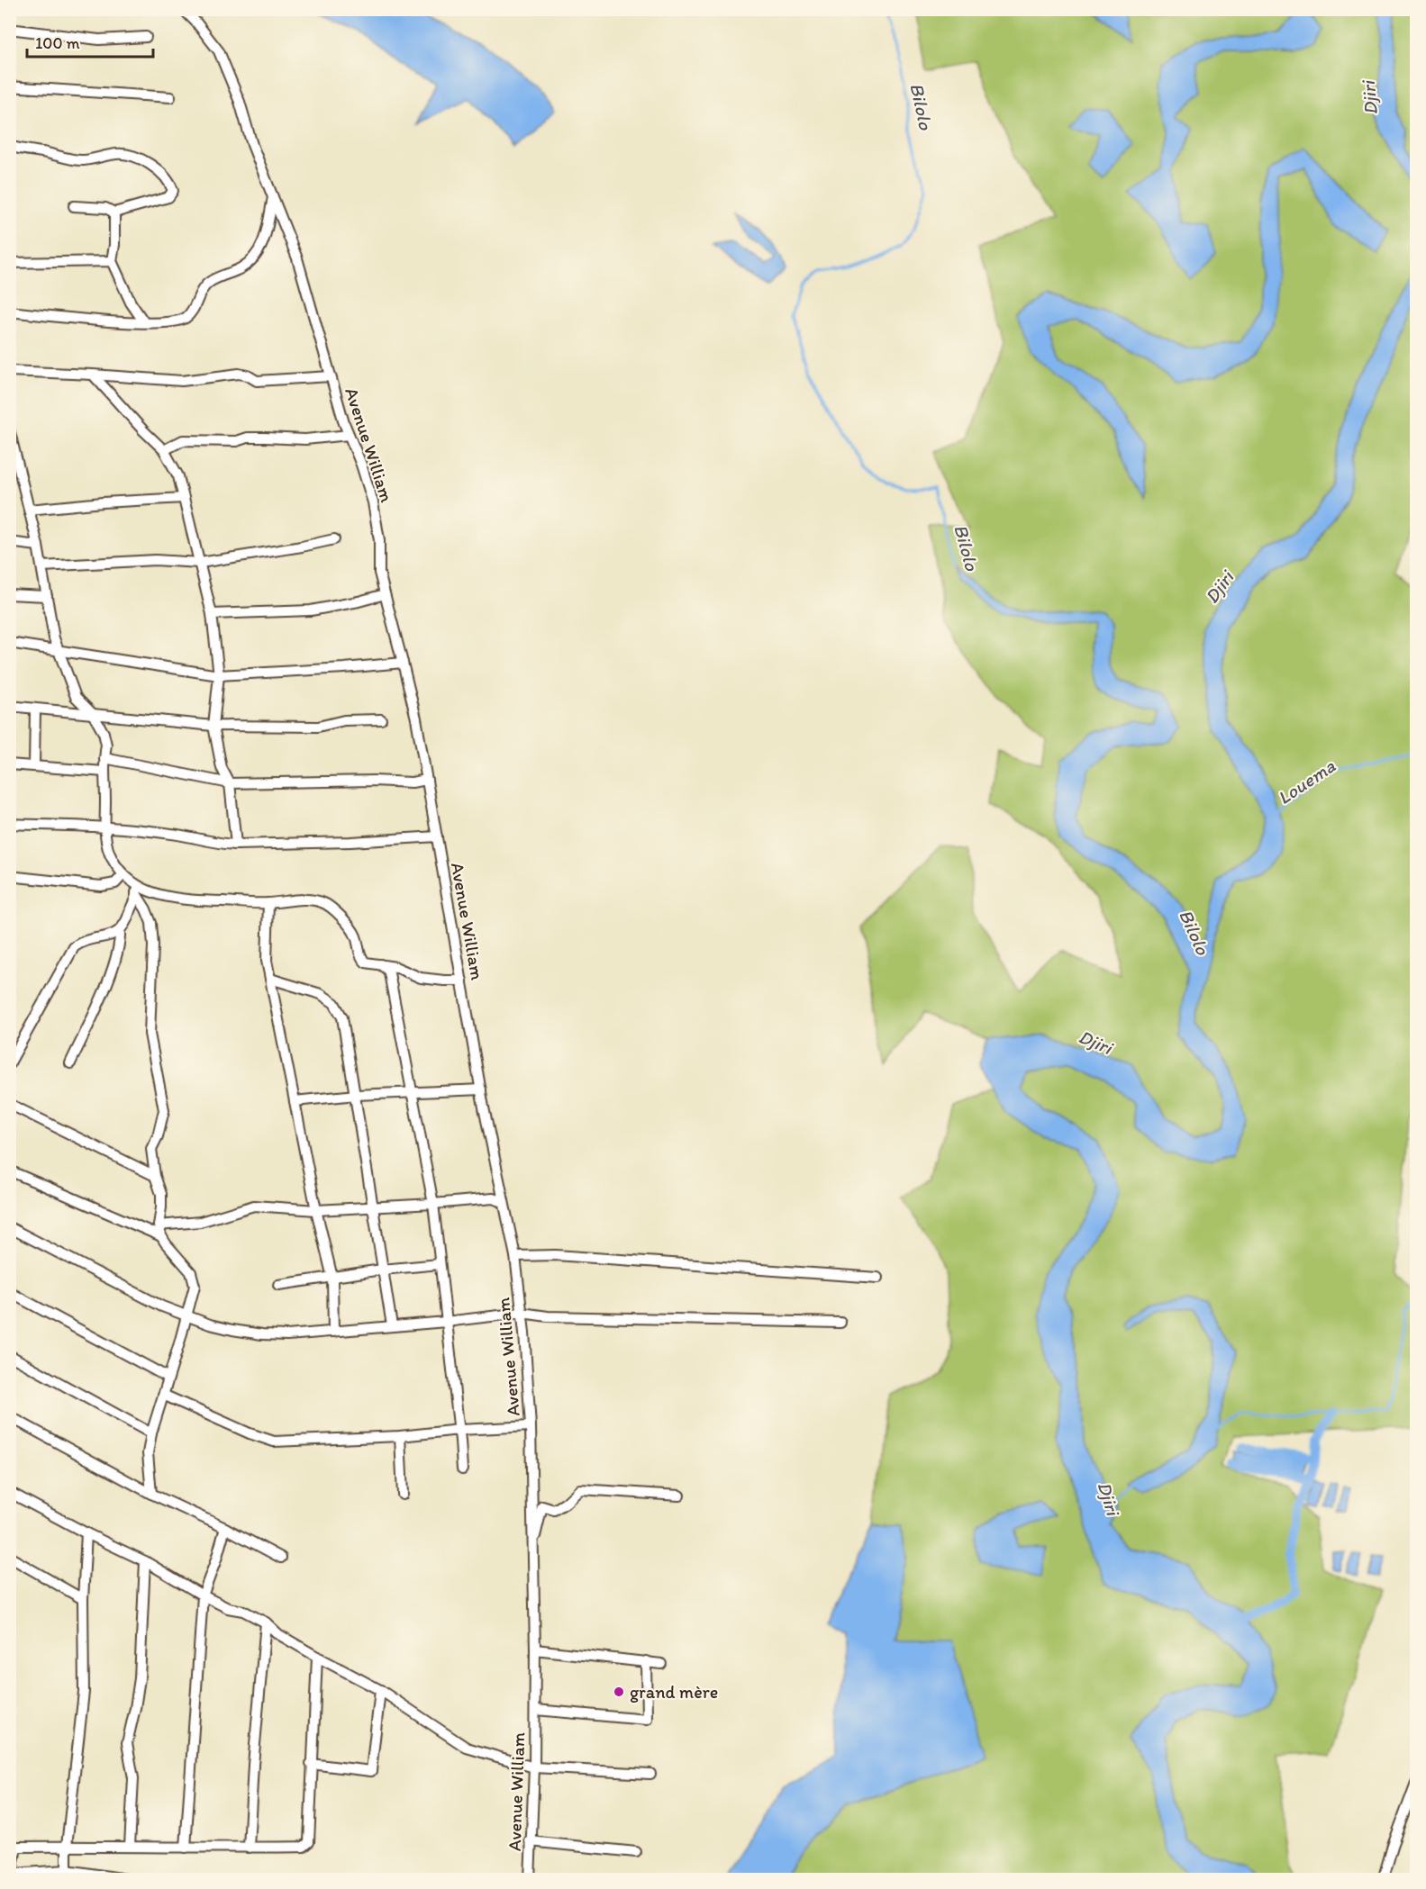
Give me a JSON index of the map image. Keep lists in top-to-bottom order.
{
  "streets": {
    "street": ["Avenue William"]
  },
  "water": ["Djiri", "Bilolo", "Louema"],
  "places": ["grand mère"],
  "scale_bar": "100 m"
}
